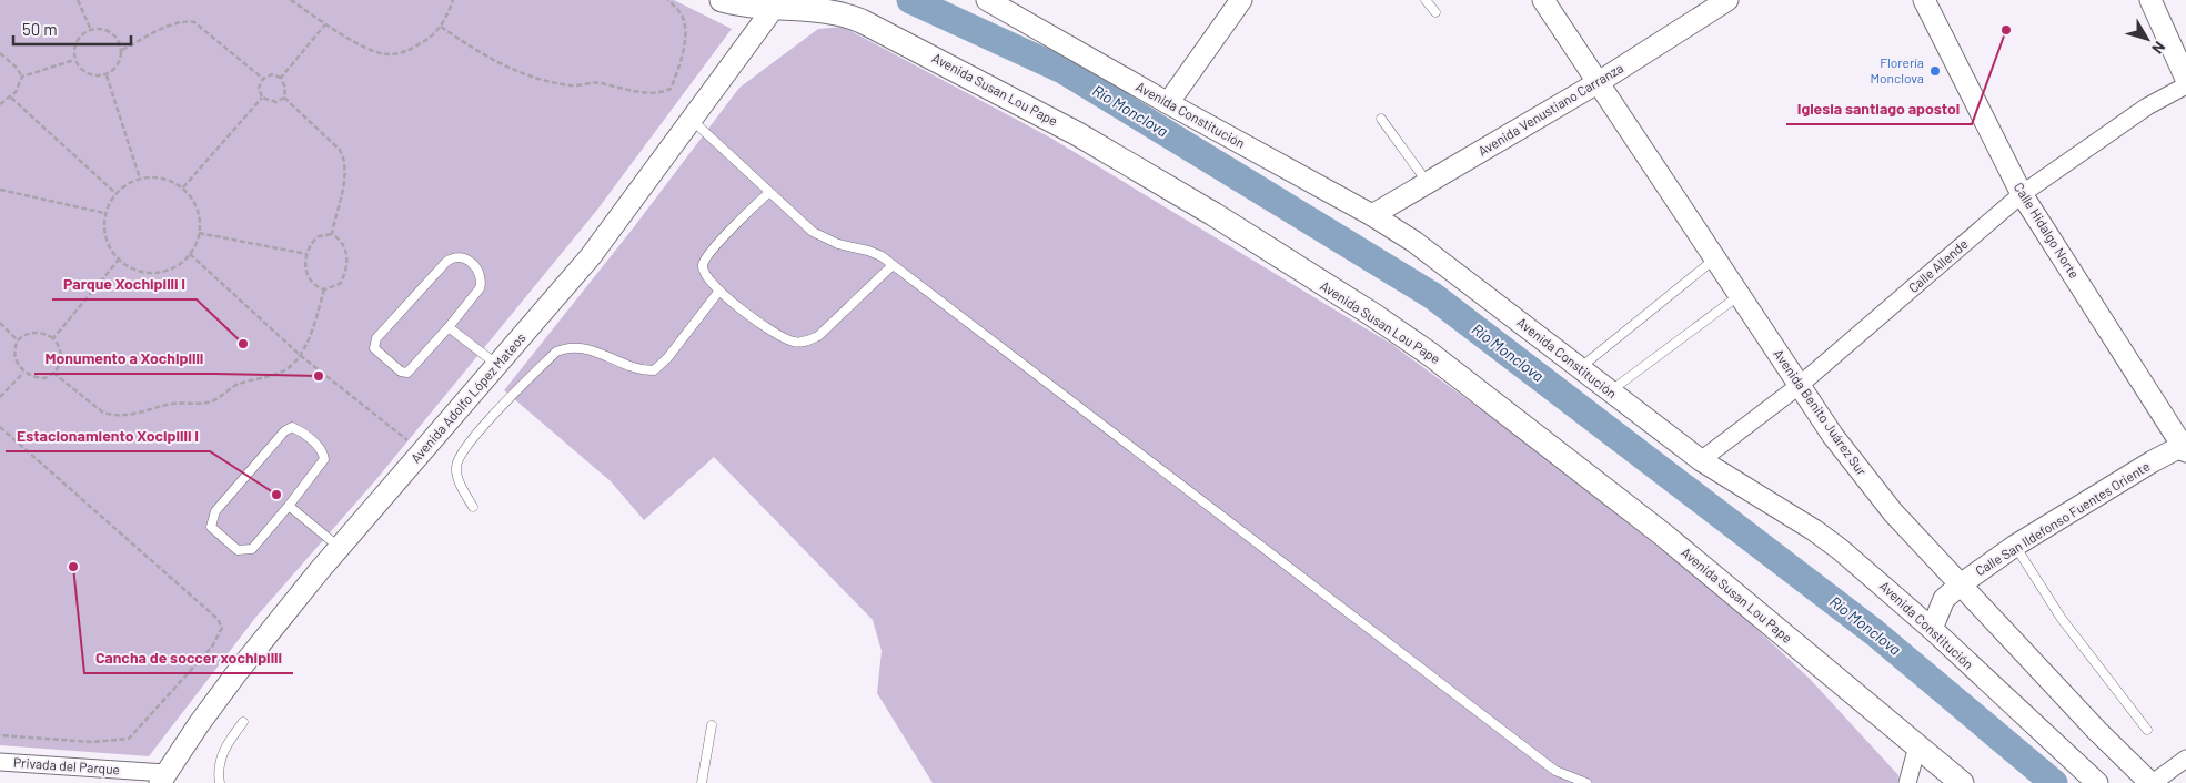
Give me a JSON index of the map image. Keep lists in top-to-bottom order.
{
  "streets": {
    "main road": ["Avenida Susan Lou Pape"],
    "street": [
      "Avenida Venustiano Carranza",
      "Avenida Constitución",
      "Calle Hidalgo Norte",
      "Calle Allende",
      "Avenida Adolfo López Mateos",
      "Avenida Benito Juárez Sur",
      "Calle San Ildefonso Fuentes Oriente",
      "Privada del Parque"
    ]
  },
  "crossings": [
    ["Avenida Susan Lou Pape", "Avenida Adolfo López Mateos"],
    ["Avenida Venustiano Carranza", "Avenida Constitución"],
    ["Avenida Venustiano Carranza", "Avenida Benito Juárez Sur"],
    ["Avenida Constitución", "Calle Allende"],
    ["Avenida Constitución", "Calle San Ildefonso Fuentes Oriente"],
    ["Calle Hidalgo Norte", "Calle Allende"],
    ["Calle Hidalgo Norte", "Calle San Ildefonso Fuentes Oriente"],
    ["Calle Allende", "Avenida Benito Juárez Sur"],
    ["Avenida Adolfo López Mateos", "Privada del Parque"],
    ["Avenida Benito Juárez Sur", "Calle San Ildefonso Fuentes Oriente"]
  ],
  "water": ["Río Monclova"],
  "places": [
    "Iglesia santiago apostol",
    "Florería Monclova",
    "Parque Xochipilli I",
    "Monumento a Xochipilli",
    "Estacionamiento Xocipilli I",
    "Cancha de soccer xochipilli"
  ],
  "scale_bar": "50 m",
  "north": "bottom right"
}
